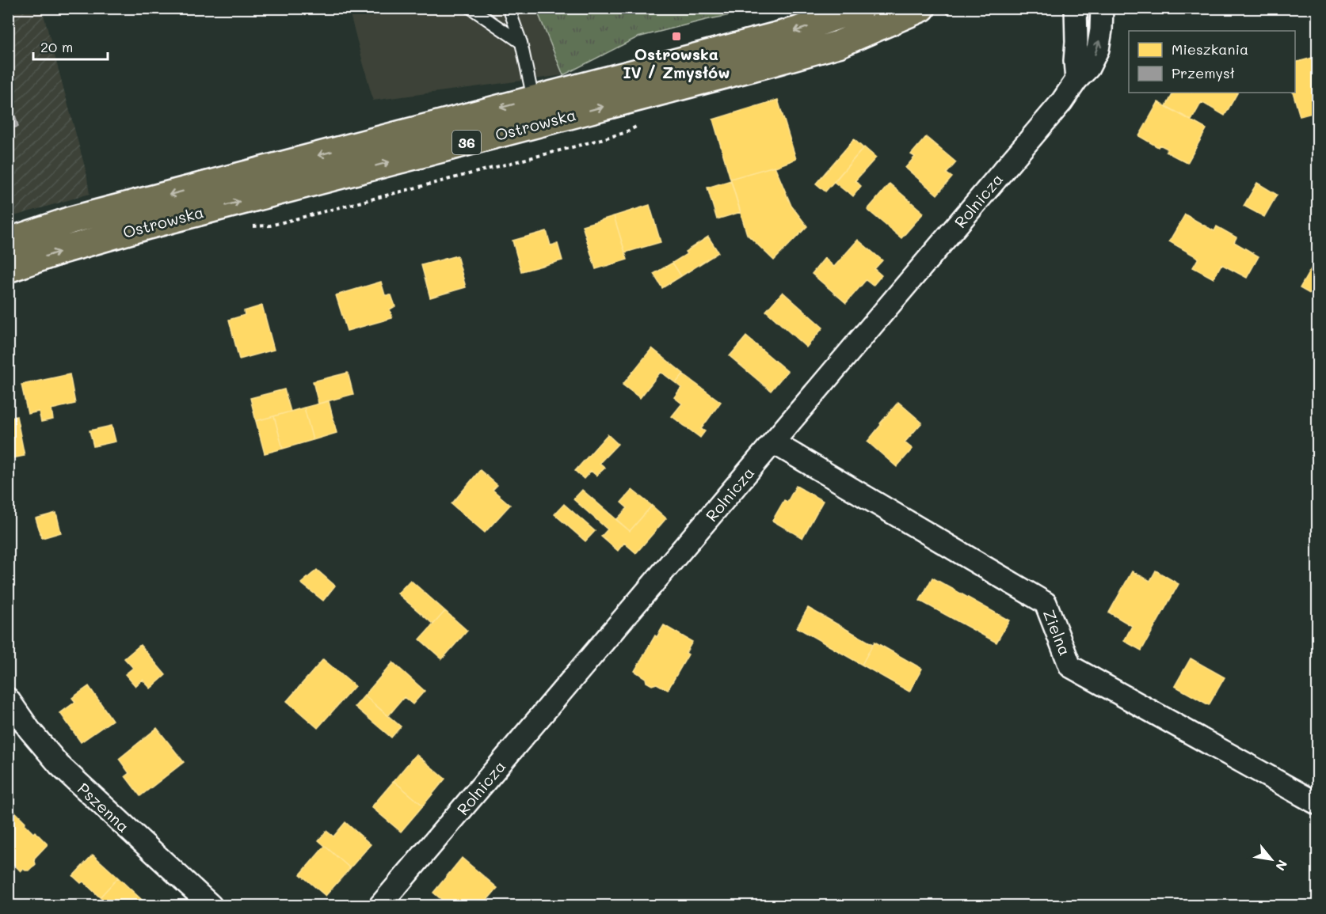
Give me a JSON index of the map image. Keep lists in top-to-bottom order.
{
  "streets": {
    "main road": ["Ostrowska", "36"],
    "street": ["Rolnicza", "Zielna", "Pszenna"]
  },
  "crossings": [
    ["Rolnicza", "Zielna"]
  ],
  "places": {
    "transit": ["Ostrowska IV / Zmysłów"]
  },
  "legend": ["Mieszkania", "Przemysł"],
  "scale_bar": "20 m",
  "north": "bottom right"
}
